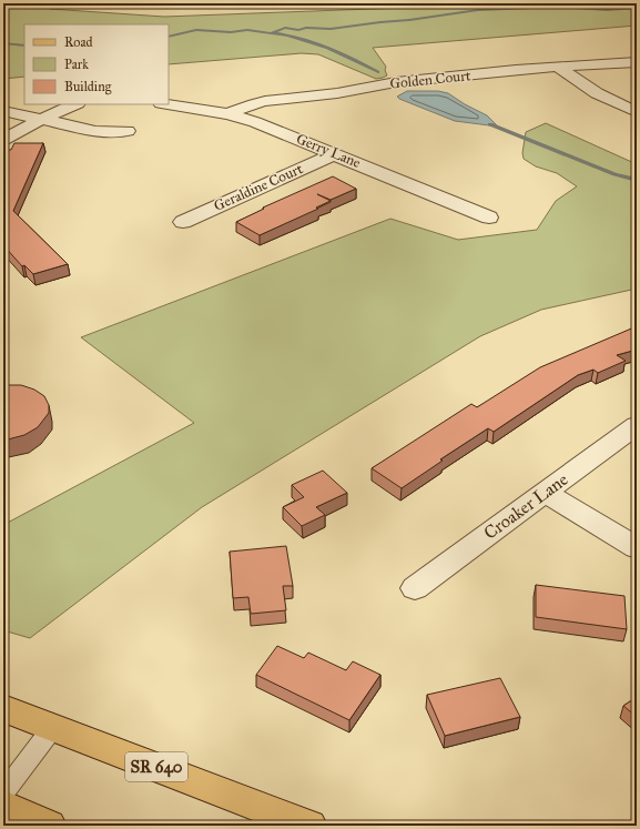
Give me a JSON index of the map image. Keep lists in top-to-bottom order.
{
  "streets": {
    "main road": ["SR 640"],
    "street": [
      "Golden Court",
      "Gerry Lane",
      "Geraldine Court",
      "Croaker Lane"
    ]
  },
  "crossings": [
    ["Golden Court", "Gerry Lane"],
    ["Gerry Lane", "Geraldine Court"]
  ],
  "legend": ["Road", "Park", "Building"]
}
